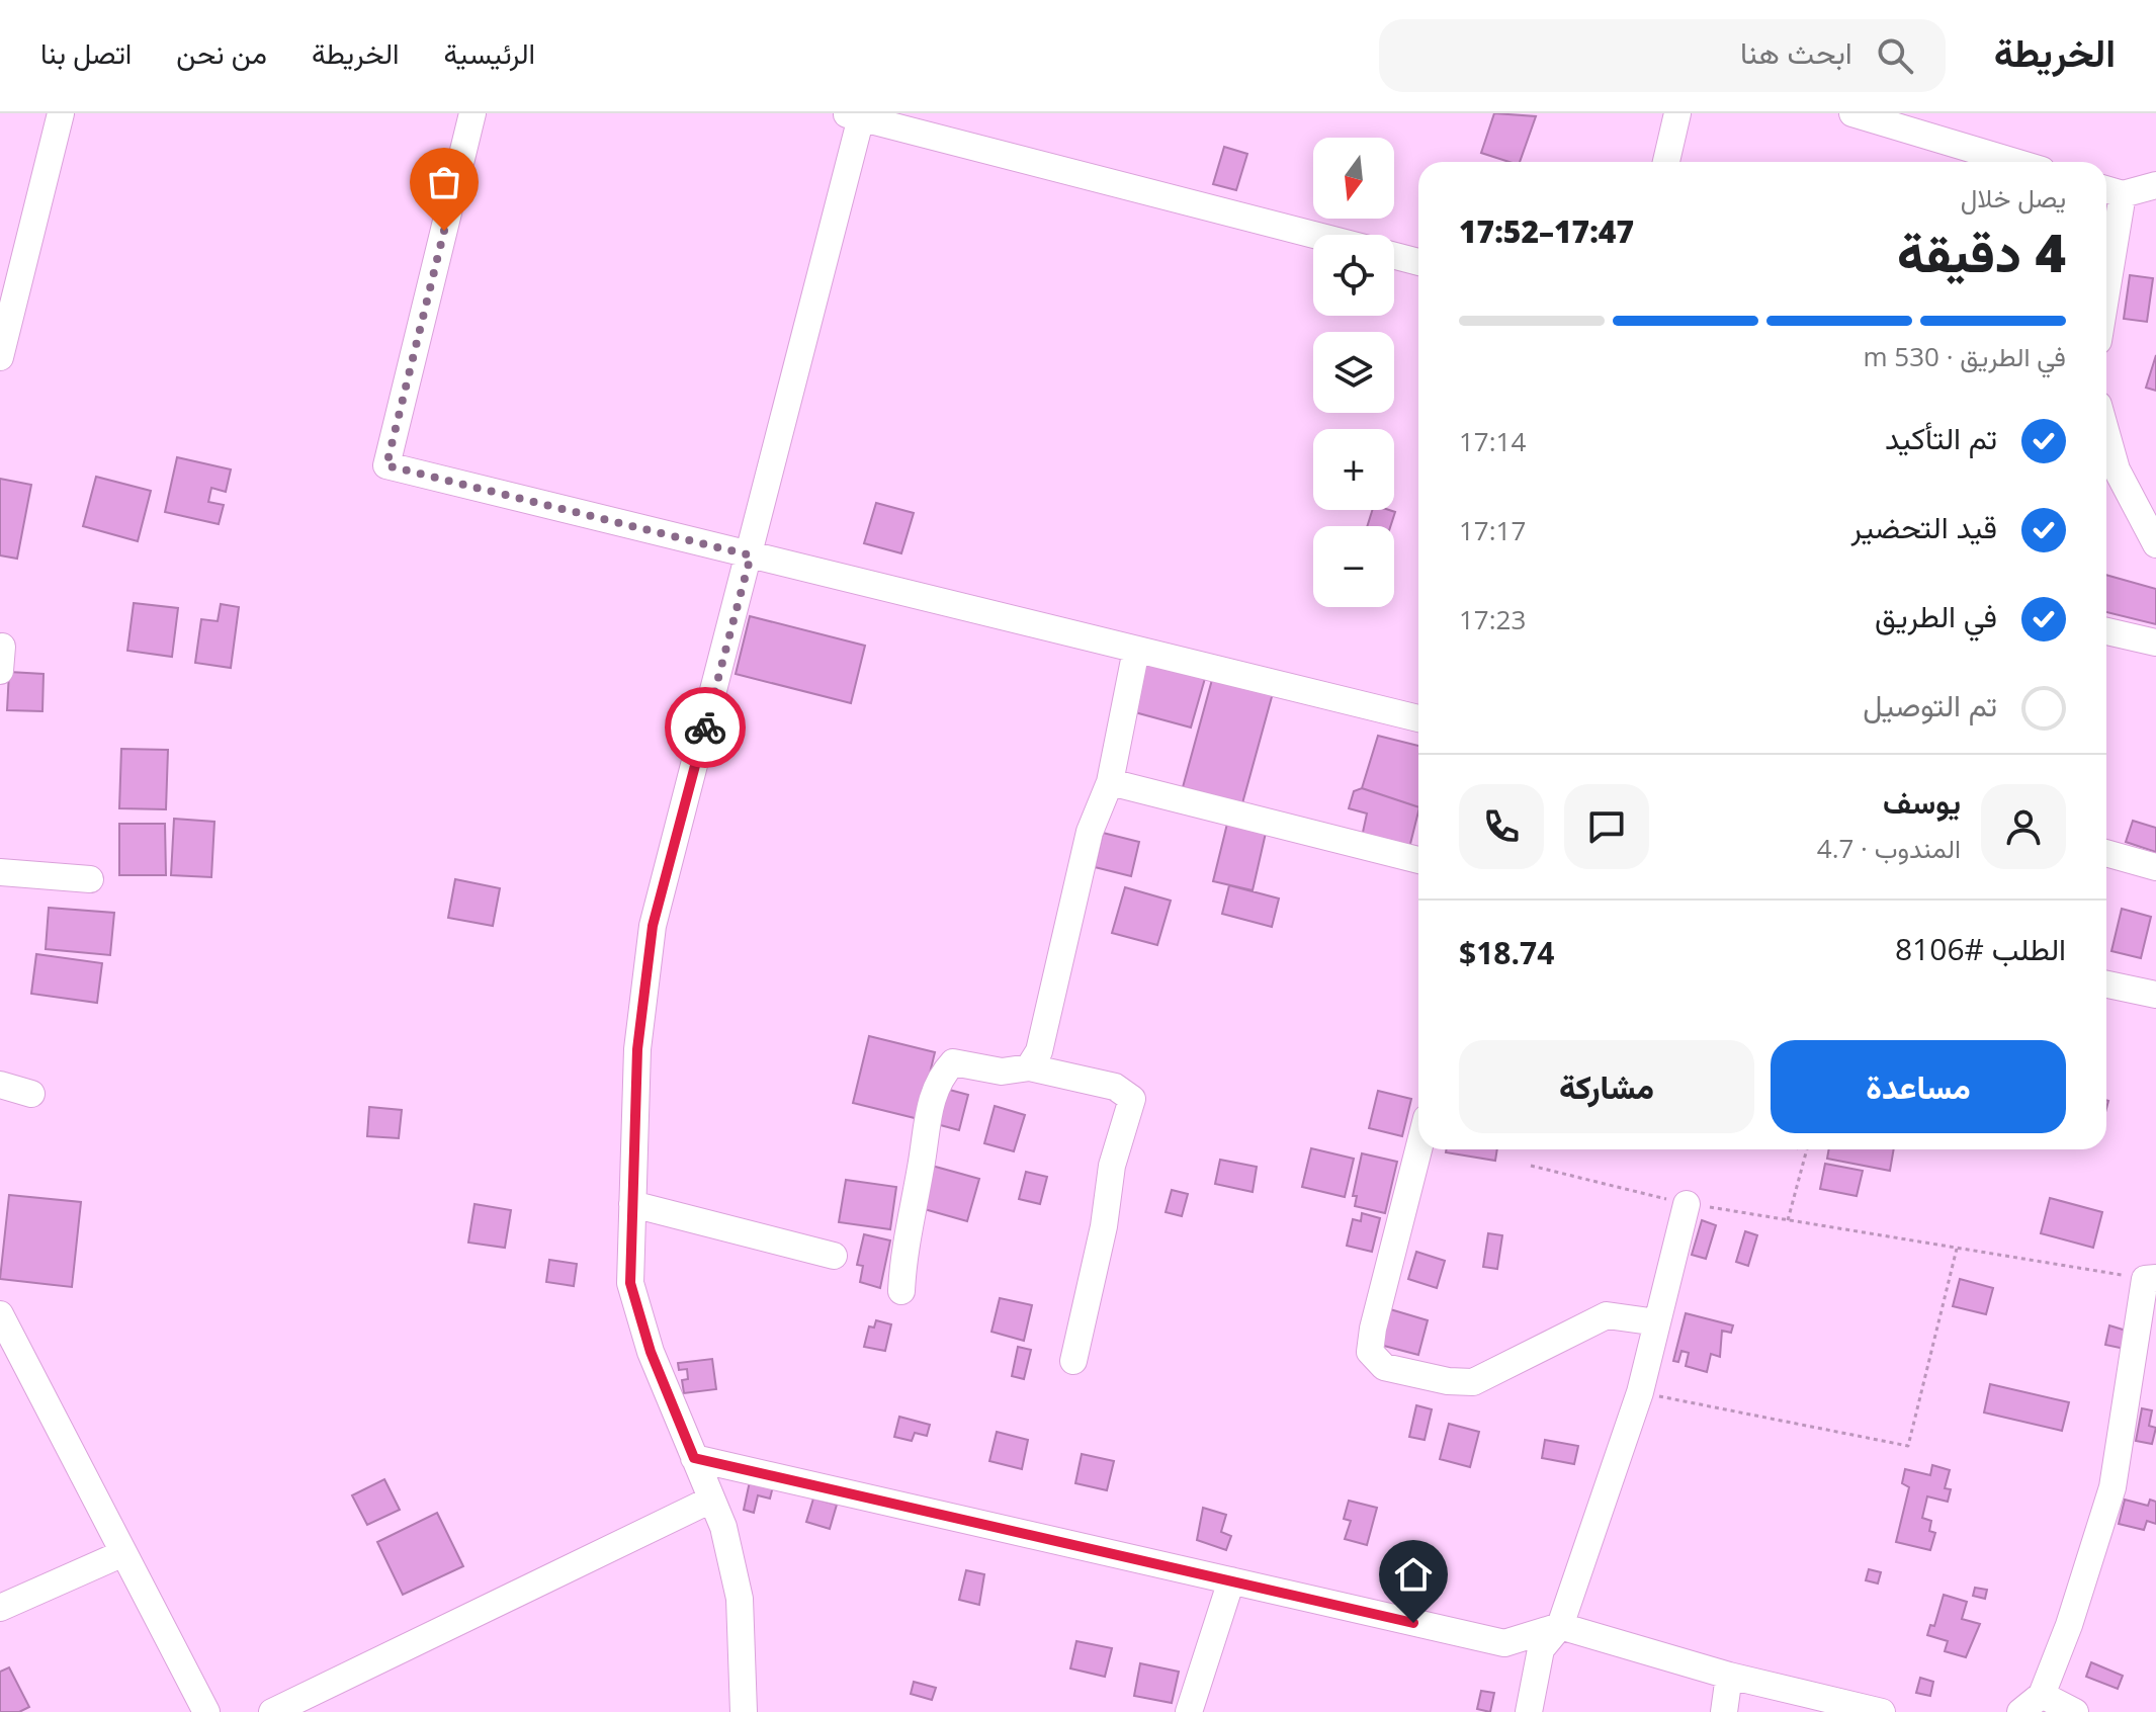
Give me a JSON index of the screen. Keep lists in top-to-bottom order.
{
  "north": "bottom",
  "page": {
    "header": "الخريطة",
    "search": "ابحث هنا",
    "nav": [
      "الرئيسية",
      "الخريطة",
      "من نحن",
      "اتصل بنا"
    ],
    "map_buttons": ["+", "−"],
    "heading": ["4 دقيقة", "يصل خلال", "17:47–17:52"],
    "panel": [
      "يوسف",
      "المندوب · 4.7",
      "الطلب #8106",
      "$18.74"
    ],
    "bar": "في الطريق · 530 m",
    "list": [
      ["تم التأكيد", "17:14"],
      ["قيد التحضير", "17:17"],
      ["في الطريق", "17:23"],
      "تم التوصيل"
    ],
    "buttons": ["مساعدة", "مشاركة"]
  }
}
